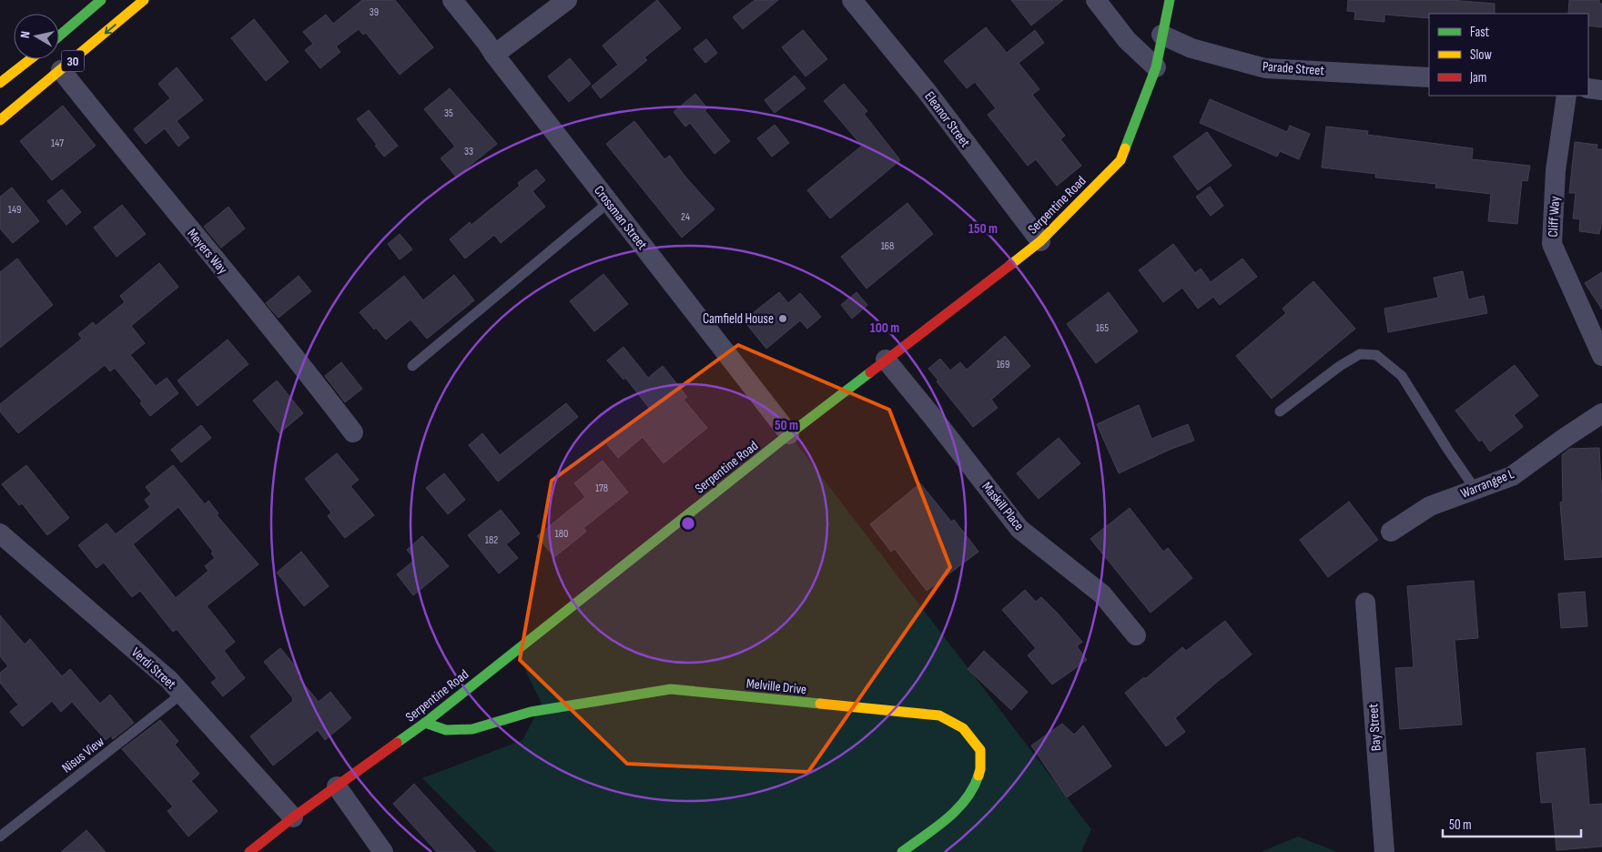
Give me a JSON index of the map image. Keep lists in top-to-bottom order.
{
  "streets": {
    "main road": ["30", "Serpentine Road", "Melville Drive"],
    "street": [
      "Parade Street",
      "Eleanor Street",
      "Cliff Way",
      "Crossman Street",
      "Meyers Way",
      "Warrangee L",
      "Maskill Place",
      "Verdi Street",
      "Bay Street"
    ],
    "lane": ["Nisus View"]
  },
  "crossings": [
    ["Parade Street", "Serpentine Road"],
    ["Eleanor Street", "Serpentine Road"],
    ["Serpentine Road", "Crossman Street"],
    ["Serpentine Road", "Maskill Place"],
    ["Serpentine Road", "Verdi Street"],
    ["Serpentine Road", "Melville Drive"],
    ["Verdi Street", "Nisus View"]
  ],
  "places": ["Camfield House"],
  "house_numbers": [
    "39",
    "35",
    "147",
    "33",
    "149",
    "24",
    "168",
    "165",
    "169",
    "178",
    "180",
    "182"
  ],
  "legend": ["Fast", "Slow", "Jam"],
  "scale_bar": "50 m",
  "north": "left",
  "rings": ["150 m", "100 m", "50 m"]
}
